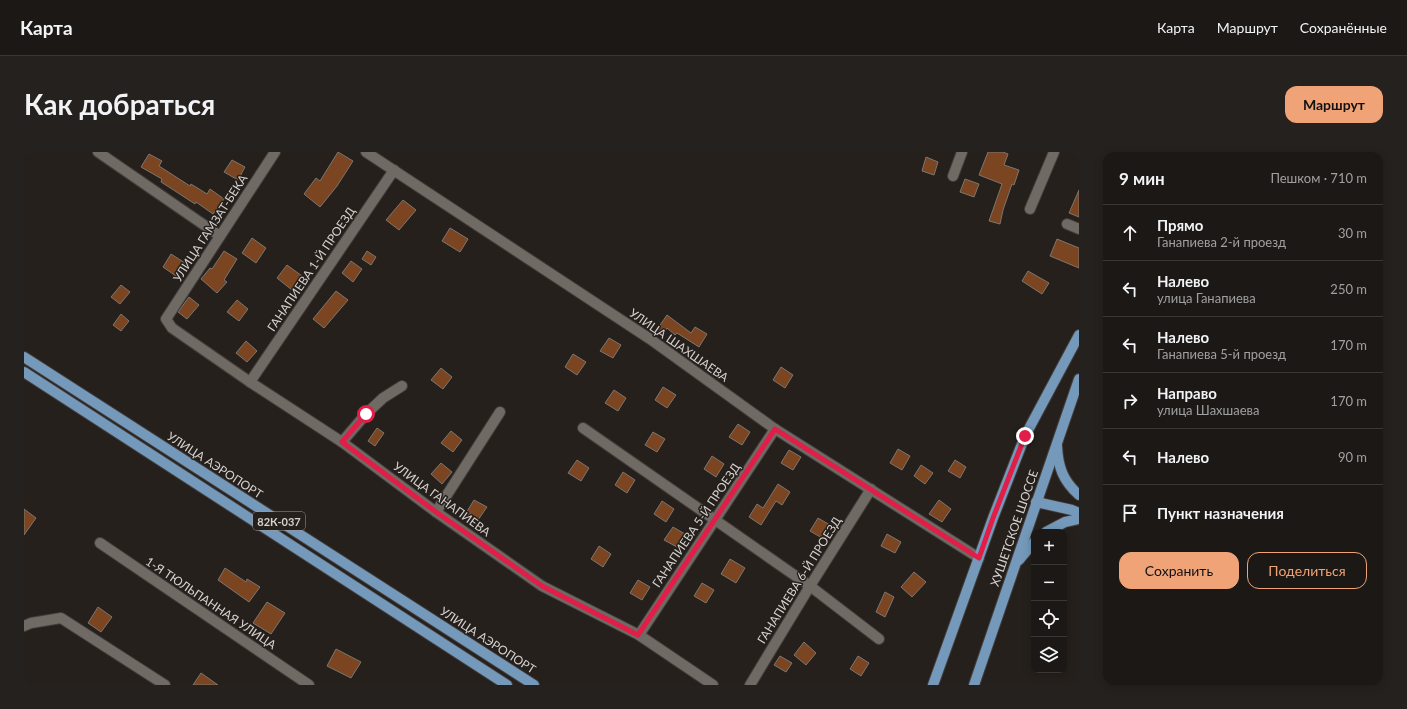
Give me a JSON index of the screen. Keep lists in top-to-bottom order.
{
  "streets": {
    "main road": ["УЛИЦА АЭРОПОРТ", "82К-037", "ХУШЕТСКОЕ ШОССЕ"],
    "street": [
      "УЛИЦА ГАМЗАТ-БЕКА",
      "ГАНАПИЕВА 1-Й ПРОЕЗД",
      "УЛИЦА ШАХШАЕВА",
      "УЛИЦА ГАНАПИЕВА",
      "ГАНАПИЕВА 5-Й ПРОЕЗД",
      "ГАНАПИЕВА 6-Й ПРОЕЗД",
      "1-Я ТЮЛЬПАННАЯ УЛИЦА"
    ]
  },
  "crossings": [
    ["УЛИЦА ГАМЗАТ-БЕКА", "УЛИЦА ГАНАПИЕВА"],
    ["ГАНАПИЕВА 1-Й ПРОЕЗД", "УЛИЦА ШАХШАЕВА"],
    ["ГАНАПИЕВА 1-Й ПРОЕЗД", "УЛИЦА ГАНАПИЕВА"],
    ["УЛИЦА ШАХШАЕВА", "ГАНАПИЕВА 5-Й ПРОЕЗД"],
    ["УЛИЦА ШАХШАЕВА", "ГАНАПИЕВА 6-Й ПРОЕЗД"],
    ["УЛИЦА ГАНАПИЕВА", "ГАНАПИЕВА 5-Й ПРОЕЗД"]
  ],
  "page": {
    "header": "Карта",
    "nav": ["Карта", "Маршрут", "Сохранённые"],
    "buttons": [
      "Маршрут",
      ["Сохранить", "Поделиться"]
    ],
    "title": "Как добраться",
    "heading": ["9 мин", "Пешком · 710 m"],
    "list": [
      ["Прямо", "Ганапиева 2-й проезд", "30 m"],
      ["Налево", "улица Ганапиева", "250 m"],
      ["Налево", "Ганапиева 5-й проезд", "170 m"],
      ["Направо", "улица Шахшаева", "170 m"],
      ["Налево", "90 m"],
      "Пункт назначения"
    ],
    "map_buttons": ["+", "−"]
  }
}
